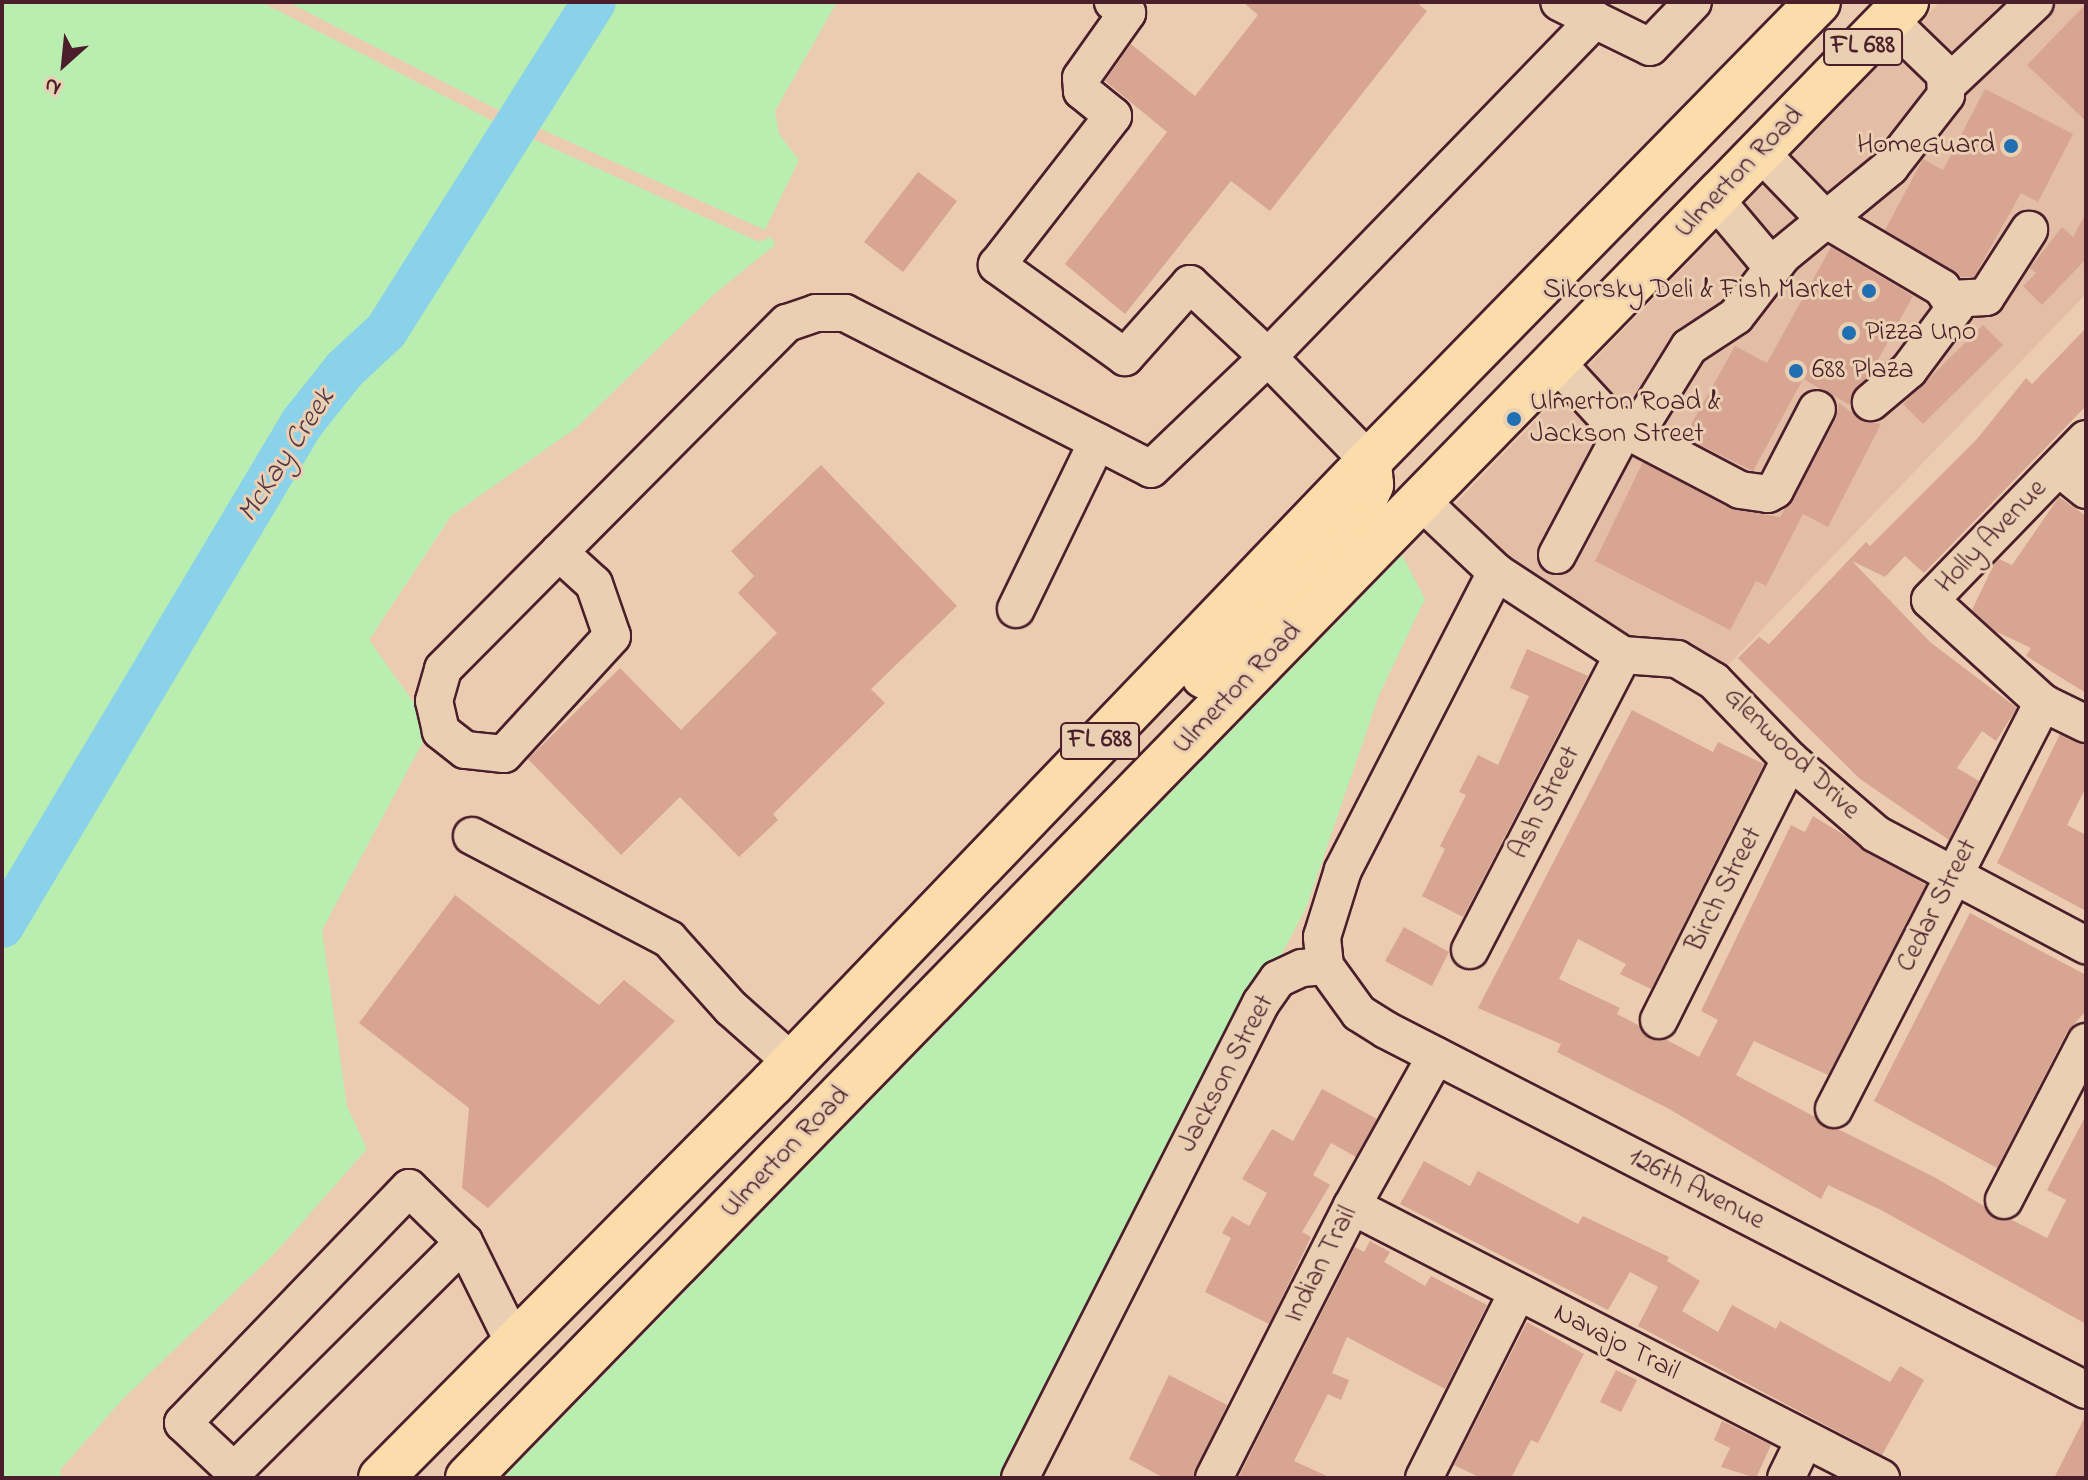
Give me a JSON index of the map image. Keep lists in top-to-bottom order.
{
  "streets": {
    "main road": ["FL 688", "Ulmerton Road"],
    "street": [
      "Holly Avenue",
      "Glenwood Drive",
      "Ash Street",
      "Birch Street",
      "Cedar Street",
      "Jackson Street",
      "126th Avenue",
      "Indian Trail",
      "Navajo Trail"
    ]
  },
  "crossings": [
    ["Holly Avenue", "Cedar Street"],
    ["Glenwood Drive", "Ash Street"],
    ["Glenwood Drive", "Birch Street"],
    ["Glenwood Drive", "Cedar Street"],
    ["Jackson Street", "126th Avenue"],
    ["126th Avenue", "Indian Trail"],
    ["Indian Trail", "Navajo Trail"]
  ],
  "water": ["McKay Creek"],
  "places": [
    "HomeGuard",
    "Sikorsky Deli & Fish Market",
    "Pizza Uno",
    "688 Plaza",
    "Ulmerton Road & Jackson Street"
  ],
  "north": "bottom left"
}
